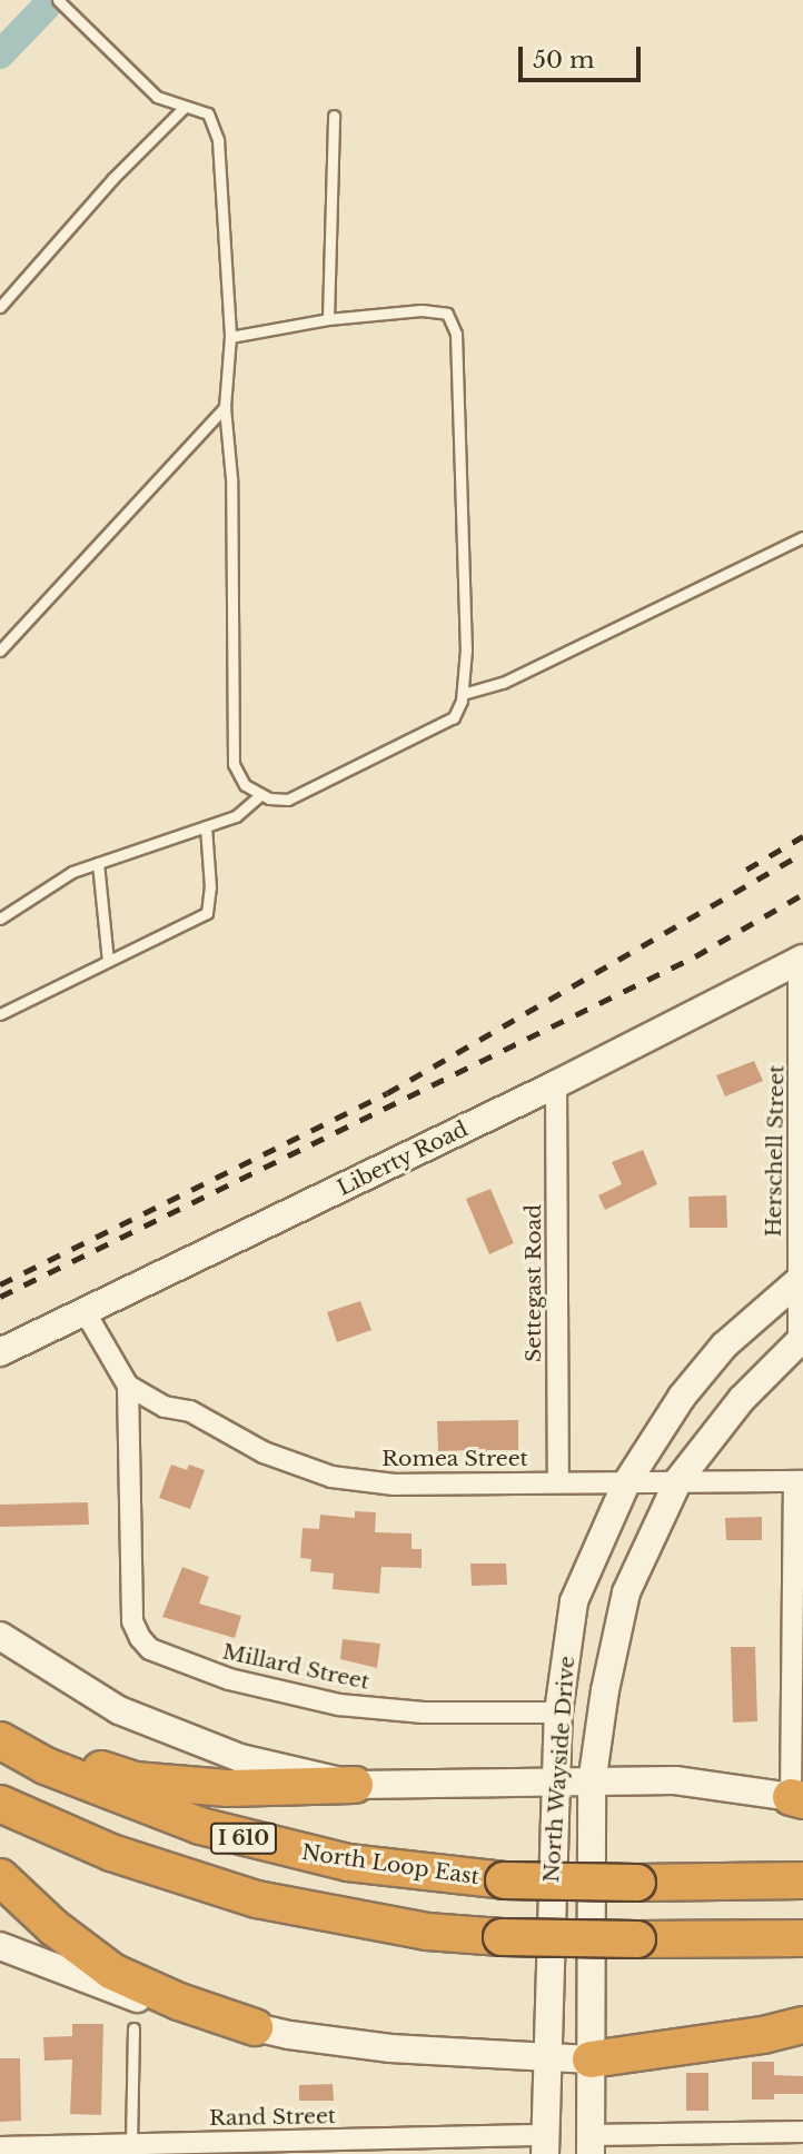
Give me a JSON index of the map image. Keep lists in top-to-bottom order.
{
  "streets": {
    "highway": ["I 610", "North Loop East"],
    "main road": ["Liberty Road", "North Wayside Drive"],
    "street": [
      "Herschell Street",
      "Settegast Road",
      "Romea Street",
      "Millard Street",
      "Rand Street"
    ]
  },
  "crossings": [
    ["Herschell Street", "Liberty Road"],
    ["Herschell Street", "North Wayside Drive"],
    ["Liberty Road", "Settegast Road"],
    ["Liberty Road", "Millard Street"],
    ["Settegast Road", "Romea Street"],
    ["Romea Street", "Millard Street"],
    ["Romea Street", "North Wayside Drive"],
    ["Millard Street", "North Wayside Drive"],
    ["North Wayside Drive", "Rand Street"]
  ],
  "scale_bar": "50 m"
}
